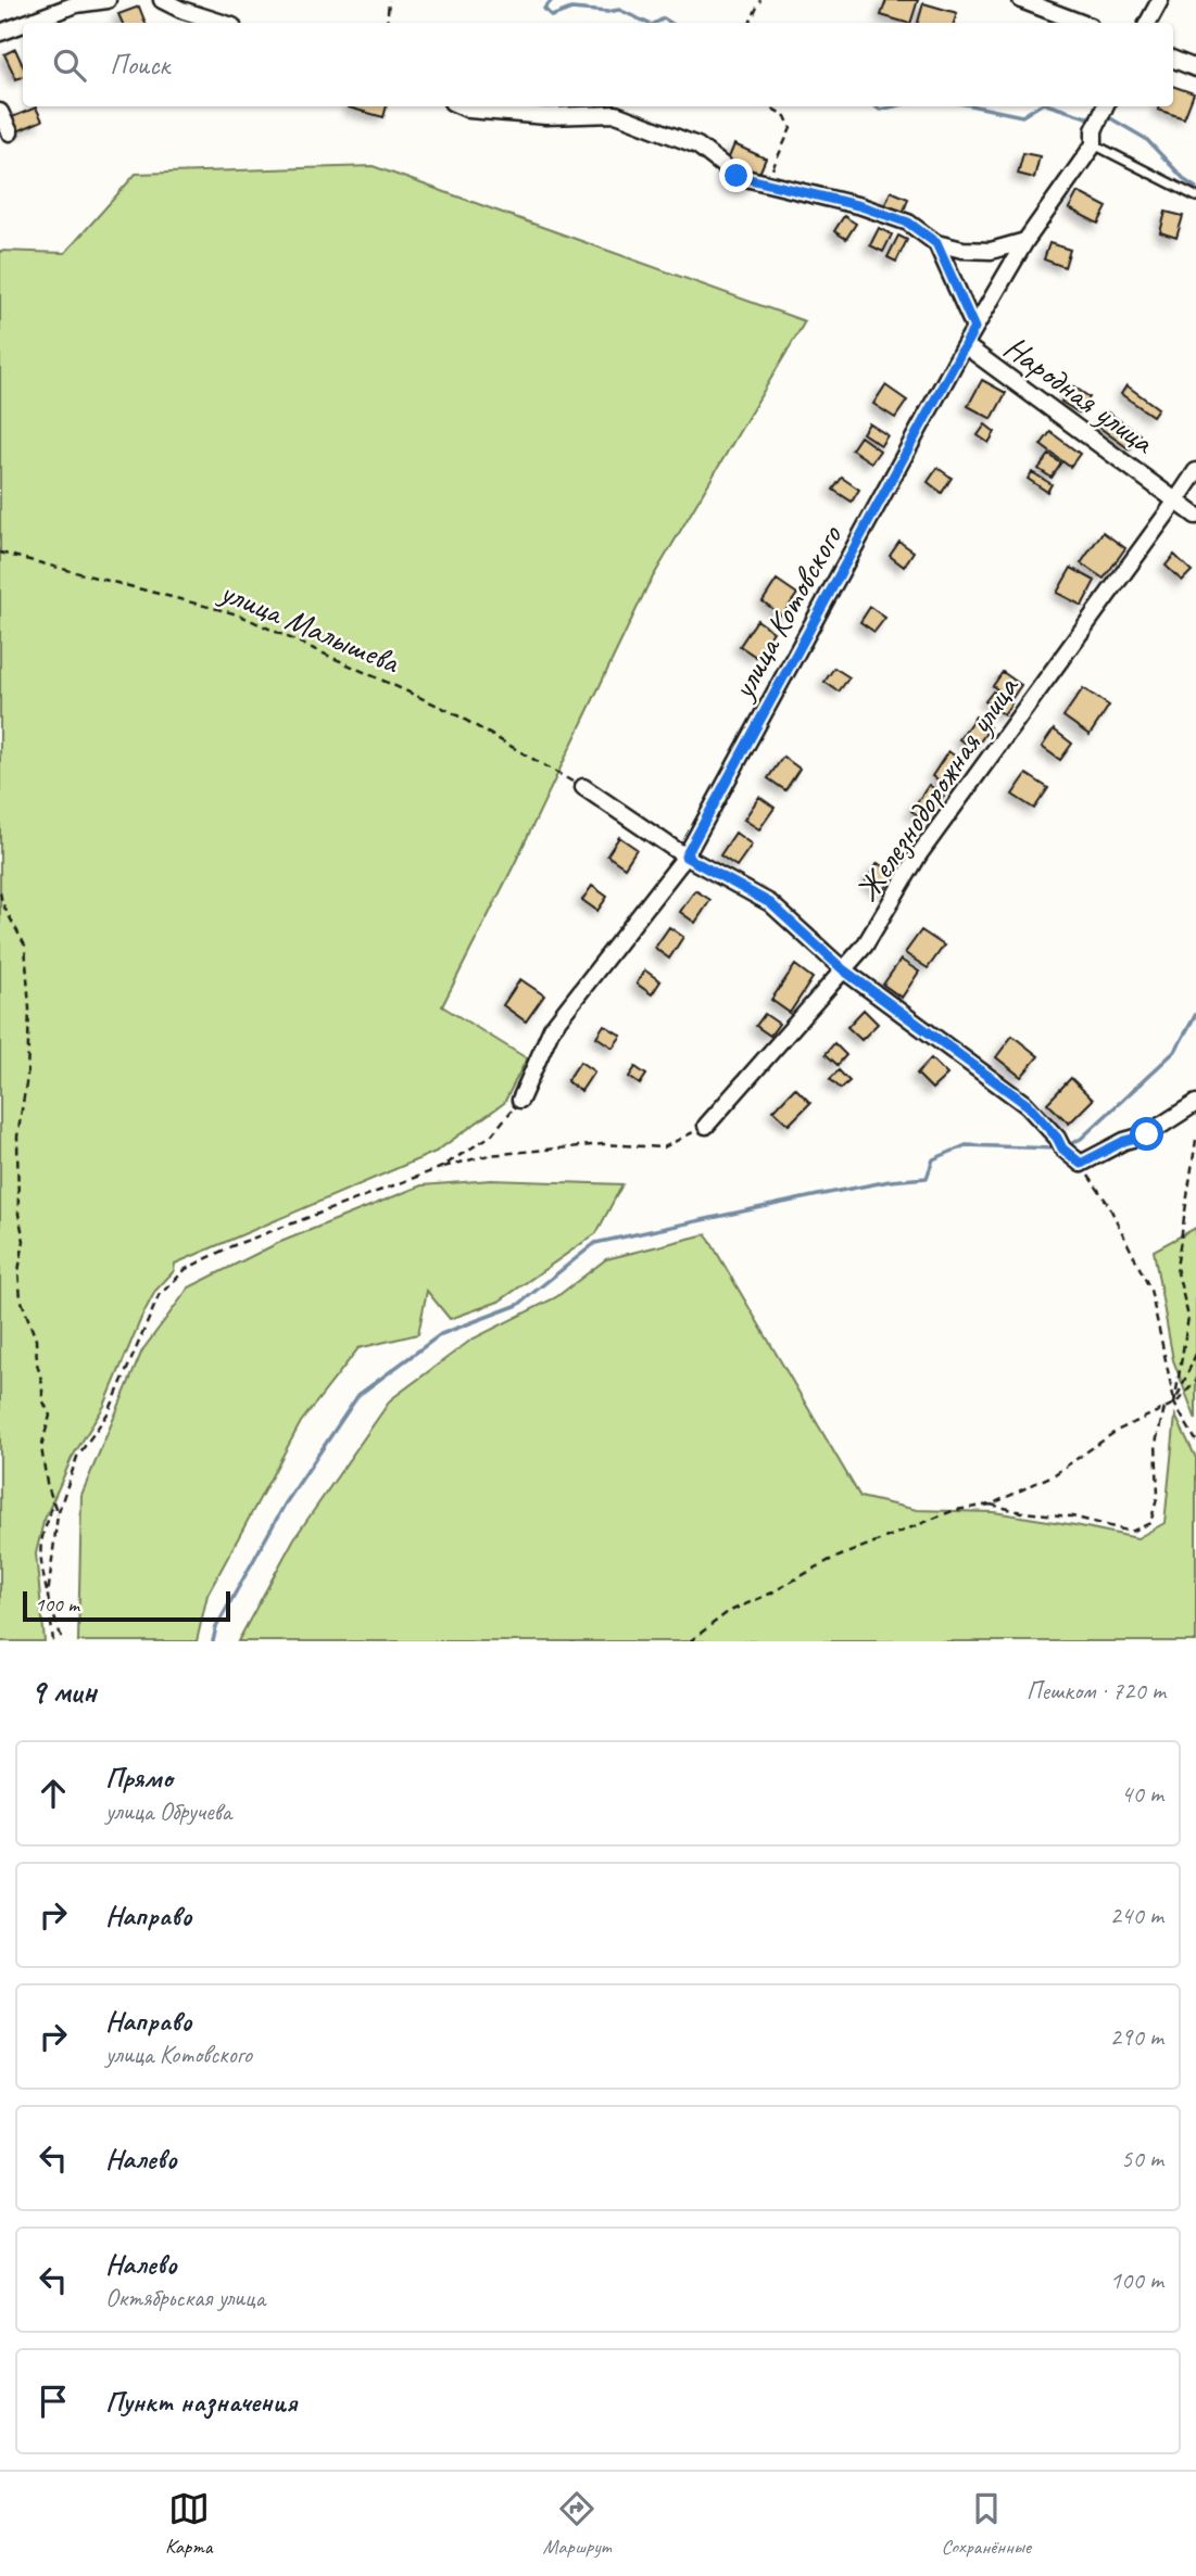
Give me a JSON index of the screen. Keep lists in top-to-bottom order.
{
  "streets": {
    "street": ["Народная улица", "улица Котовского", "Железнодорожная улица"],
    "path": ["улица Малышева"]
  },
  "crossings": [
    ["Народная улица", "улица Котовского"],
    ["Народная улица", "Железнодорожная улица"]
  ],
  "scale_bar": "100 m",
  "page": {
    "search": "Поиск",
    "scale": "100 m",
    "heading": ["9 мин", "Пешком · 720 m"],
    "list": [
      ["Прямо", "улица Обручева", "40 m"],
      ["Направо", "240 m"],
      ["Направо", "улица Котовского", "290 m"],
      ["Налево", "50 m"],
      ["Налево", "Октябрьская улица", "100 m"],
      "Пункт назначения"
    ],
    "nav": ["Карта", "Маршрут", "Сохранённые"]
  }
}
